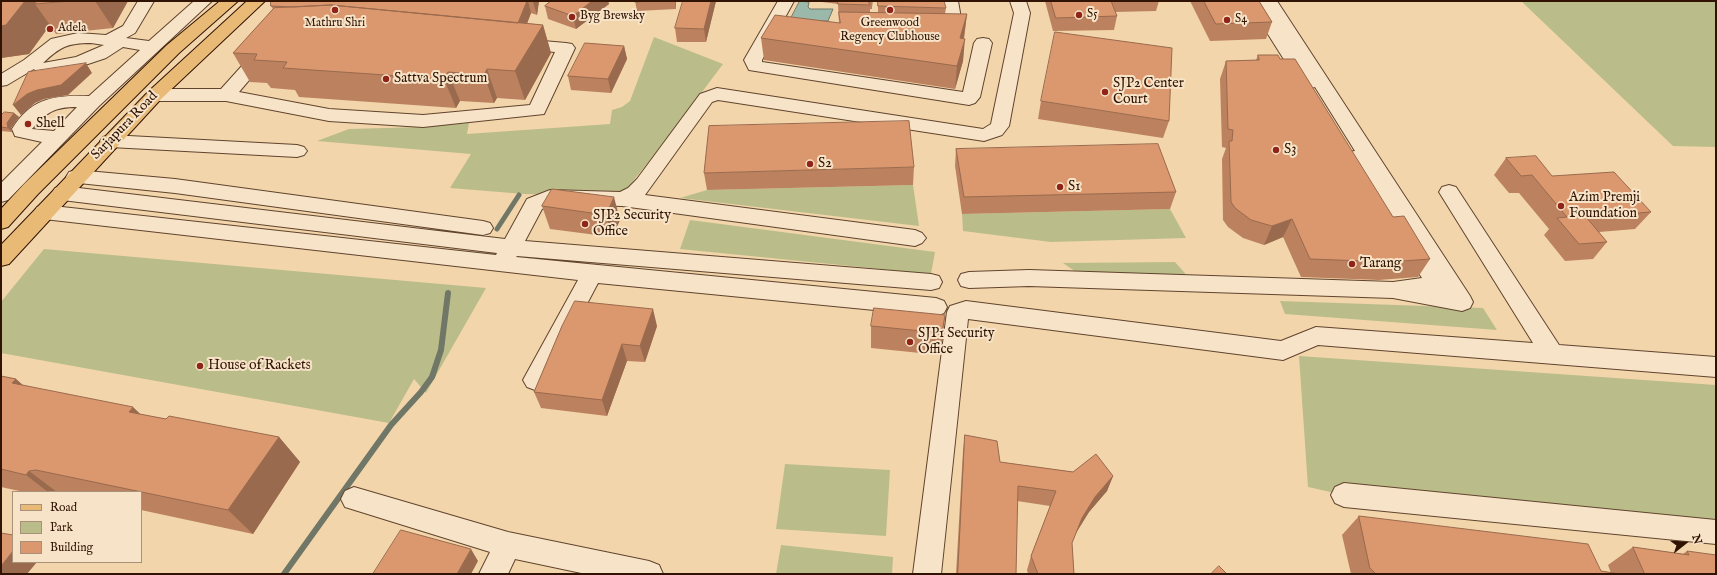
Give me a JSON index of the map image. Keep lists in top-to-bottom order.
{
  "streets": {
    "main road": ["Sarjapura Road"]
  },
  "places": [
    "Mathru Shri",
    "Greenwood Regency Clubhouse",
    "S5",
    "Byg Brewsky",
    "S4",
    "Adela",
    "Sattva Spectrum",
    "SJP2 Center Court",
    "Shell",
    "S3",
    "S2",
    "S1",
    "Azim Premji Foundation",
    "SJP2 Security Office",
    "Tarang",
    "SJP1 Security Office",
    "House of Rackets"
  ],
  "legend": ["Road", "Park", "Building"],
  "north": "right"
}
